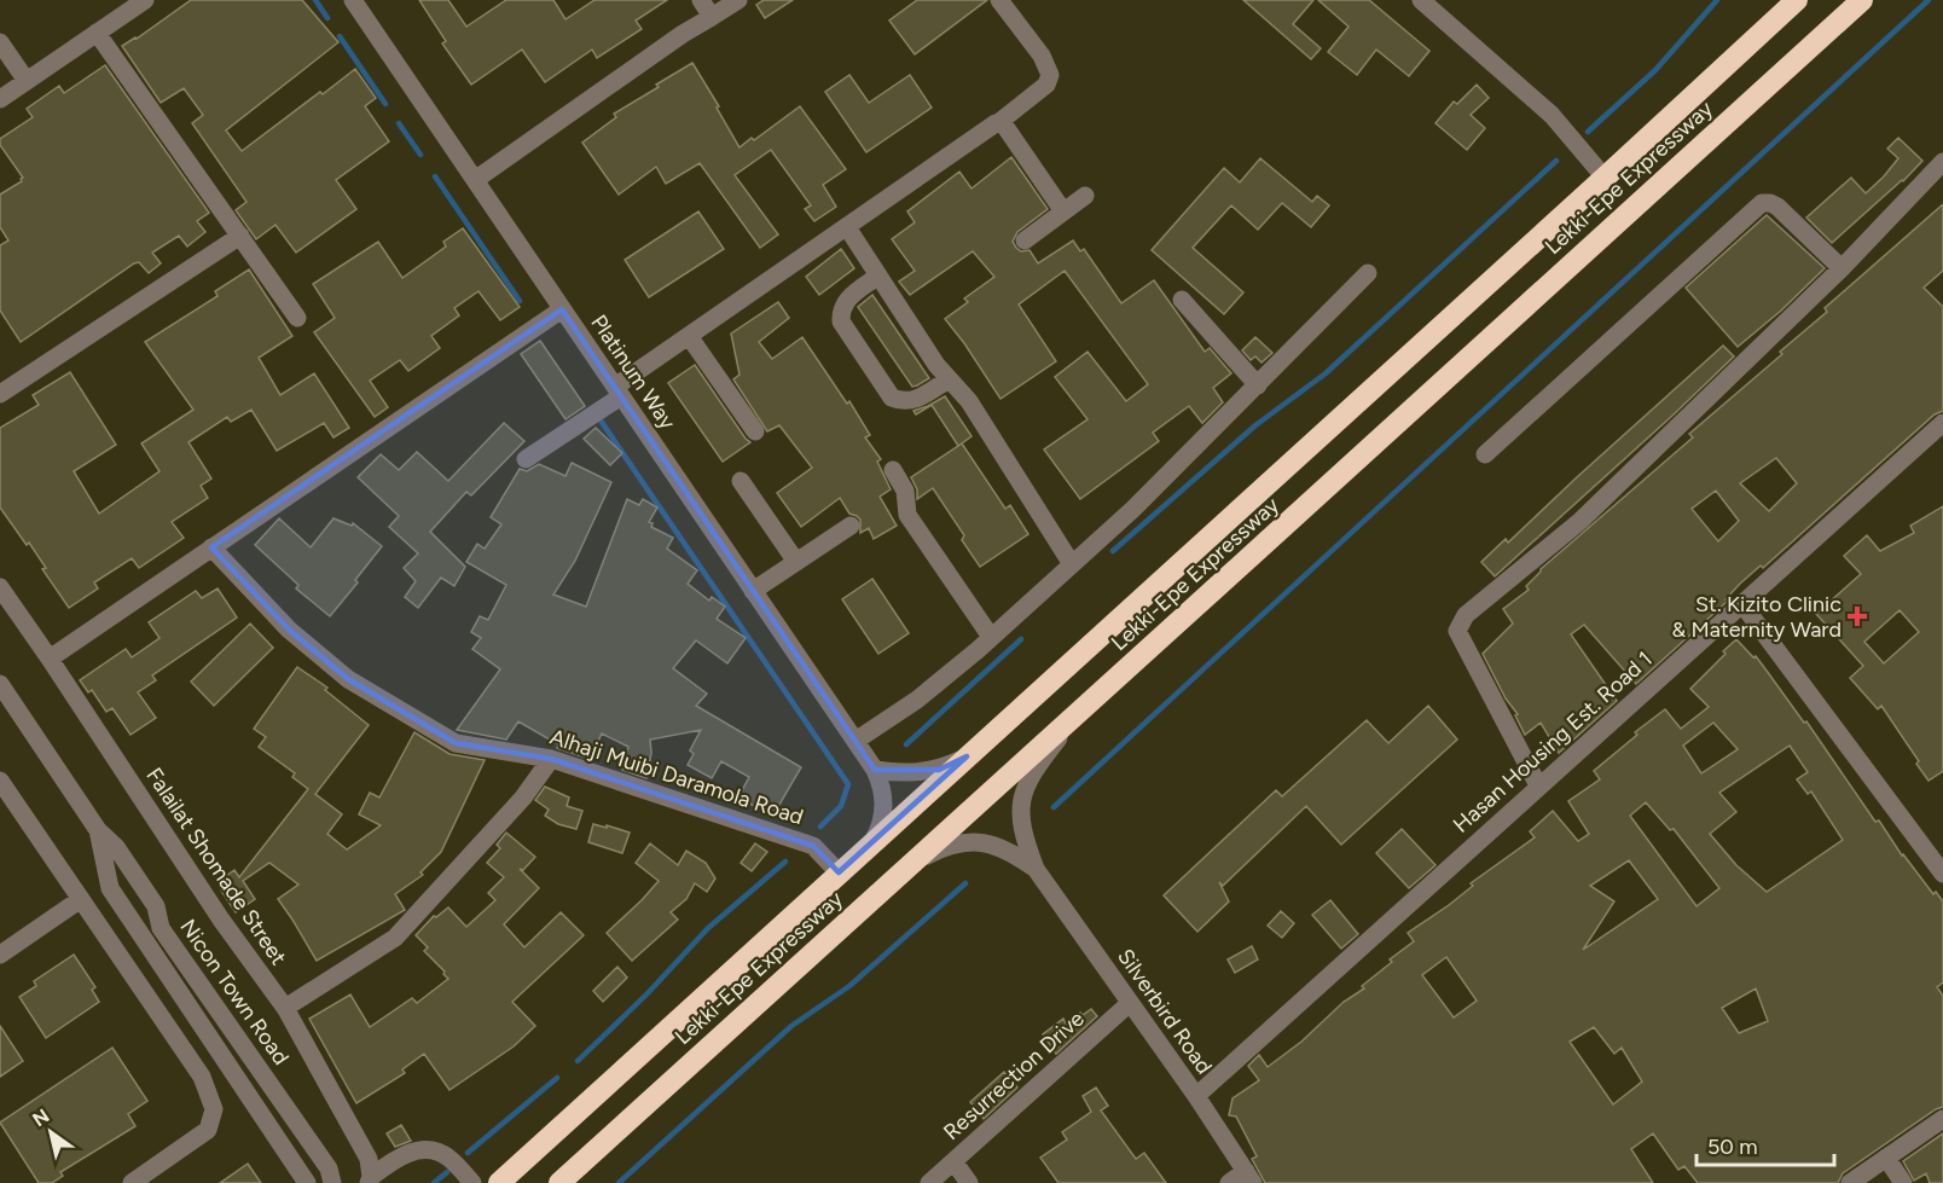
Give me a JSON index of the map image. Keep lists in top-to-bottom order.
{
  "streets": {
    "highway": ["Lekki-Epe Expressway"],
    "street": [
      "Platinum Way",
      "Hasan Housing Est. Road 1",
      "Alhaji Muibi Daramola Road",
      "Falailat Shomade Street",
      "Nicon Town Road",
      "Silverbird Road",
      "Resurrection Drive"
    ]
  },
  "crossings": [
    ["Lekki-Epe Expressway", "Platinum Way"],
    ["Lekki-Epe Expressway", "Alhaji Muibi Daramola Road"],
    ["Hasan Housing Est. Road 1", "Silverbird Road"],
    ["Silverbird Road", "Resurrection Drive"]
  ],
  "places": {
    "health": ["St. Kizito Clinic & Maternity Ward"]
  },
  "scale_bar": "50 m",
  "north": "top left"
}
